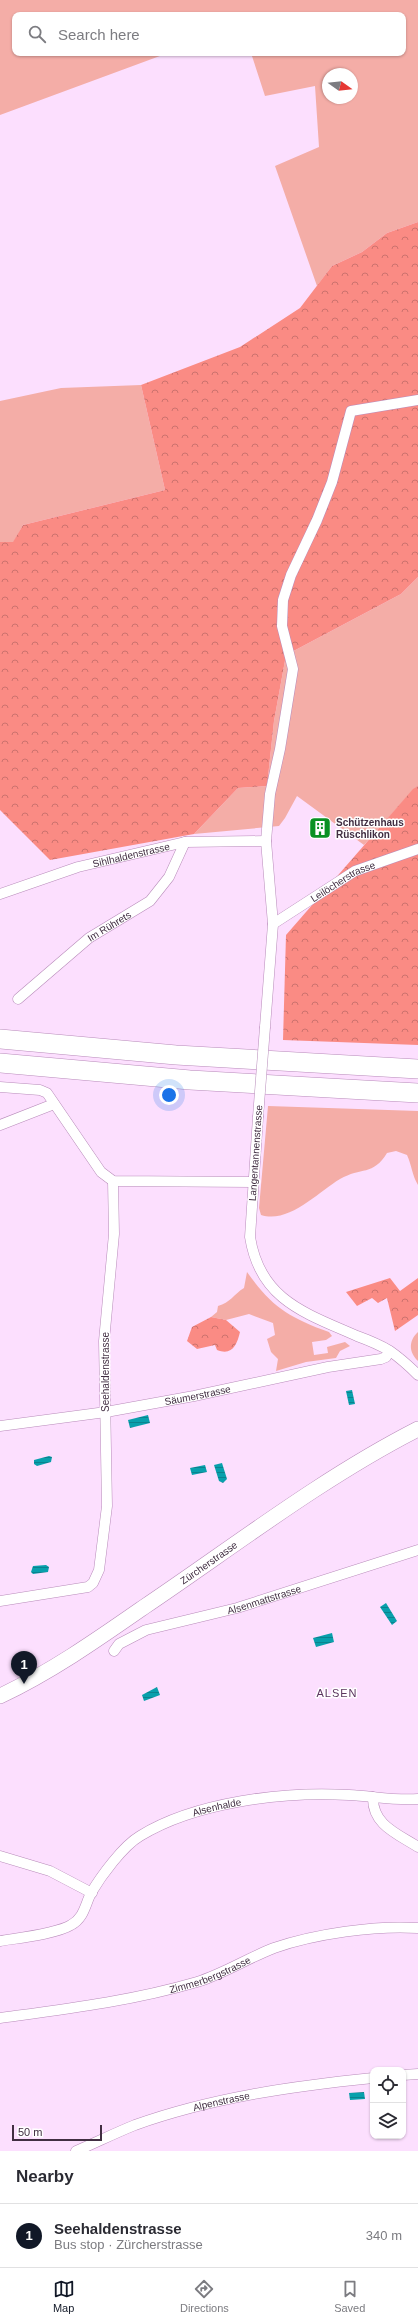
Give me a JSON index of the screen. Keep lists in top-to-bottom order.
{
  "streets": {
    "main road": ["Zürcherstrasse"],
    "street": [
      "Sihlhaldenstrasse",
      "Leilöcherstrasse",
      "Im Rührets",
      "Langentannenstrasse",
      "Seehaldenstrasse",
      "Säumerstrasse",
      "Alsenmattstrasse",
      "Alsenhalde",
      "Zimmerbergstrasse",
      "Alpenstrasse"
    ]
  },
  "crossings": [
    ["Sihlhaldenstrasse", "Im Rührets"],
    ["Sihlhaldenstrasse", "Langentannenstrasse"],
    ["Leilöcherstrasse", "Langentannenstrasse"],
    ["Langentannenstrasse", "Säumerstrasse"],
    ["Seehaldenstrasse", "Säumerstrasse"]
  ],
  "districts": ["ALSEN"],
  "places": {
    "building": ["Schützenhaus Rüschlikon"]
  },
  "scale_bar": "50 m",
  "north": "right",
  "page": {
    "search": "Search here",
    "pins": "1",
    "scale": "50 m",
    "heading": "Nearby",
    "list": [
      {
        "mark": "1",
        "name": "Seehaldenstrasse",
        "note": "Bus stop · Zürcherstrasse",
        "value": "340 m"
      }
    ],
    "nav": ["Map", "Directions", "Saved"]
  }
}
